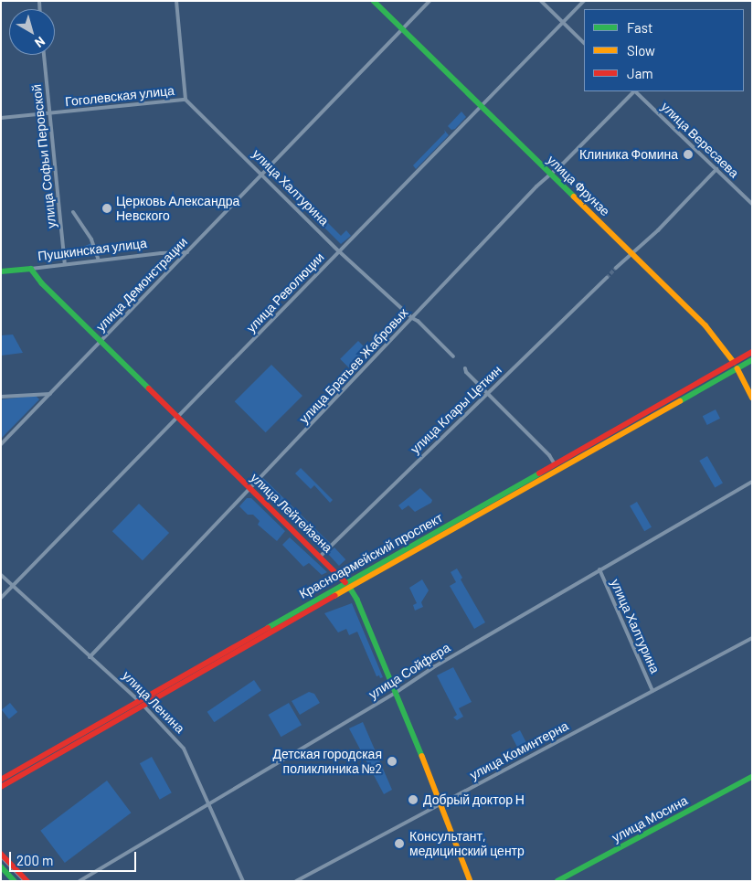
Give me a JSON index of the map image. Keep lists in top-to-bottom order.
{
  "streets": {
    "main road": [
      "улица Фрунзе",
      "Пушкинская улица",
      "улица Лейтейзена",
      "Красноармейский проспект",
      "улица Ленина",
      "улица Мосина"
    ],
    "street": [
      "Гоголевская улица",
      "улица Вересаева",
      "улица Софьи Перовской",
      "улица Халтурина",
      "улица Демонстрации",
      "улица Революции",
      "улица Братьев Жабровых",
      "улица Клары Цеткин",
      "улица Сойфера",
      "улица Коминтерна"
    ]
  },
  "crossings": [
    ["Гоголевская улица", "улица Софьи Перовской"],
    ["Гоголевская улица", "улица Халтурина"],
    ["улица Софьи Перовской", "Пушкинская улица"],
    ["улица Фрунзе", "улица Демонстрации"],
    ["улица Фрунзе", "улица Революции"],
    ["улица Фрунзе", "улица Братьев Жабровых"],
    ["улица Фрунзе", "Красноармейский проспект"],
    ["улица Халтурина", "улица Демонстрации"],
    ["улица Халтурина", "улица Революции"],
    ["улица Халтурина", "улица Братьев Жабровых"],
    ["улица Халтурина", "улица Сойфера"],
    ["улица Халтурина", "улица Коминтерна"],
    ["Пушкинская улица", "улица Демонстрации"],
    ["Пушкинская улица", "улица Лейтейзена"],
    ["улица Демонстрации", "улица Лейтейзена"],
    ["улица Революции", "улица Лейтейзена"],
    ["улица Революции", "улица Ленина"],
    ["улица Братьев Жабровых", "улица Лейтейзена"],
    ["улица Братьев Жабровых", "улица Ленина"],
    ["улица Клары Цеткин", "улица Лейтейзена"],
    ["улица Лейтейзена", "Красноармейский проспект"],
    ["улица Лейтейзена", "улица Сойфера"],
    ["улица Лейтейзена", "улица Коминтерна"],
    ["Красноармейский проспект", "улица Ленина"],
    ["улица Сойфера", "улица Ленина"]
  ],
  "places": [
    "Клиника Фомина",
    "Церковь Александра Невского",
    "Детская городская поликлиника №2",
    "Добрый доктор Н",
    "Консультант, медицинский центр"
  ],
  "legend": ["Fast", "Slow", "Jam"],
  "scale_bar": "200 m",
  "north": "bottom right"
}
